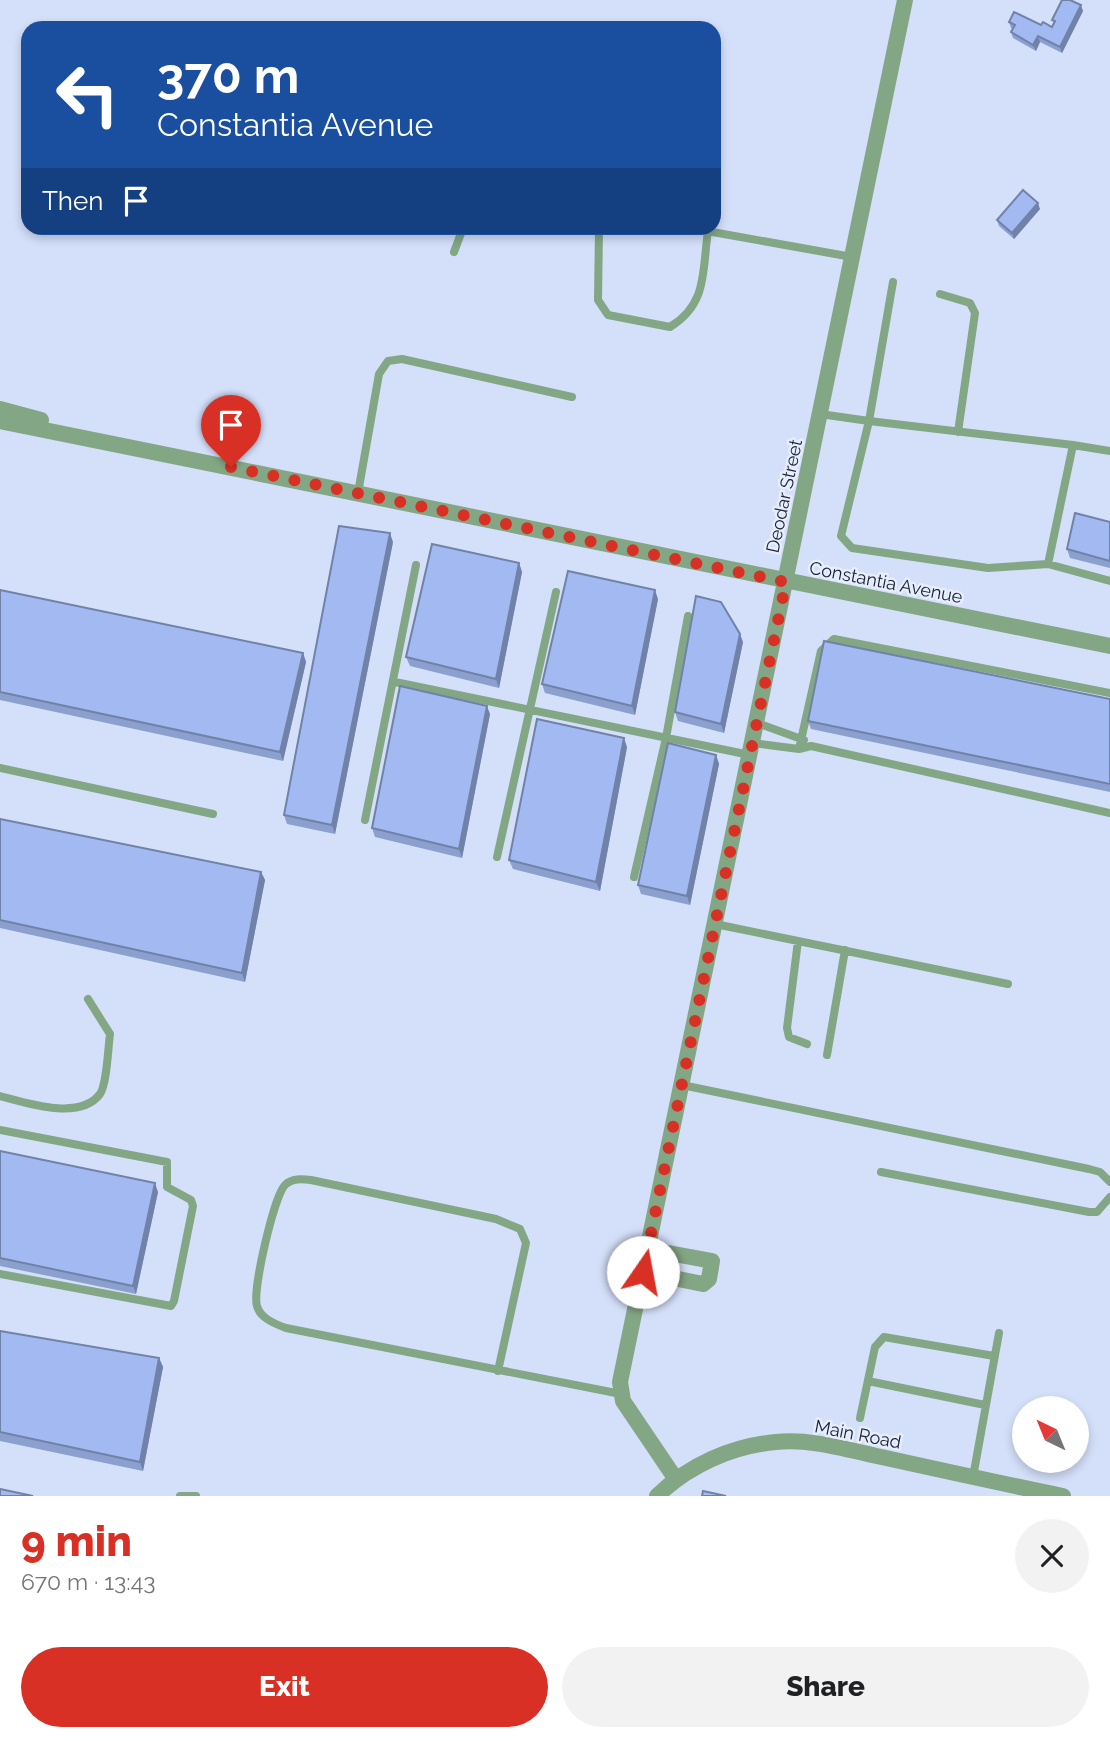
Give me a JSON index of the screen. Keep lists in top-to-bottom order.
{
  "streets": {
    "street": ["Deodar Street", "Constantia Avenue", "Main Road"]
  },
  "crossings": [
    ["Deodar Street", "Constantia Avenue"]
  ],
  "north": "top left",
  "page": {
    "turn": ["370 m", "Constantia Avenue"],
    "then": "Then",
    "heading": ["9 min", "670 m · 13:43"],
    "buttons": ["Exit", "Share"]
  }
}
